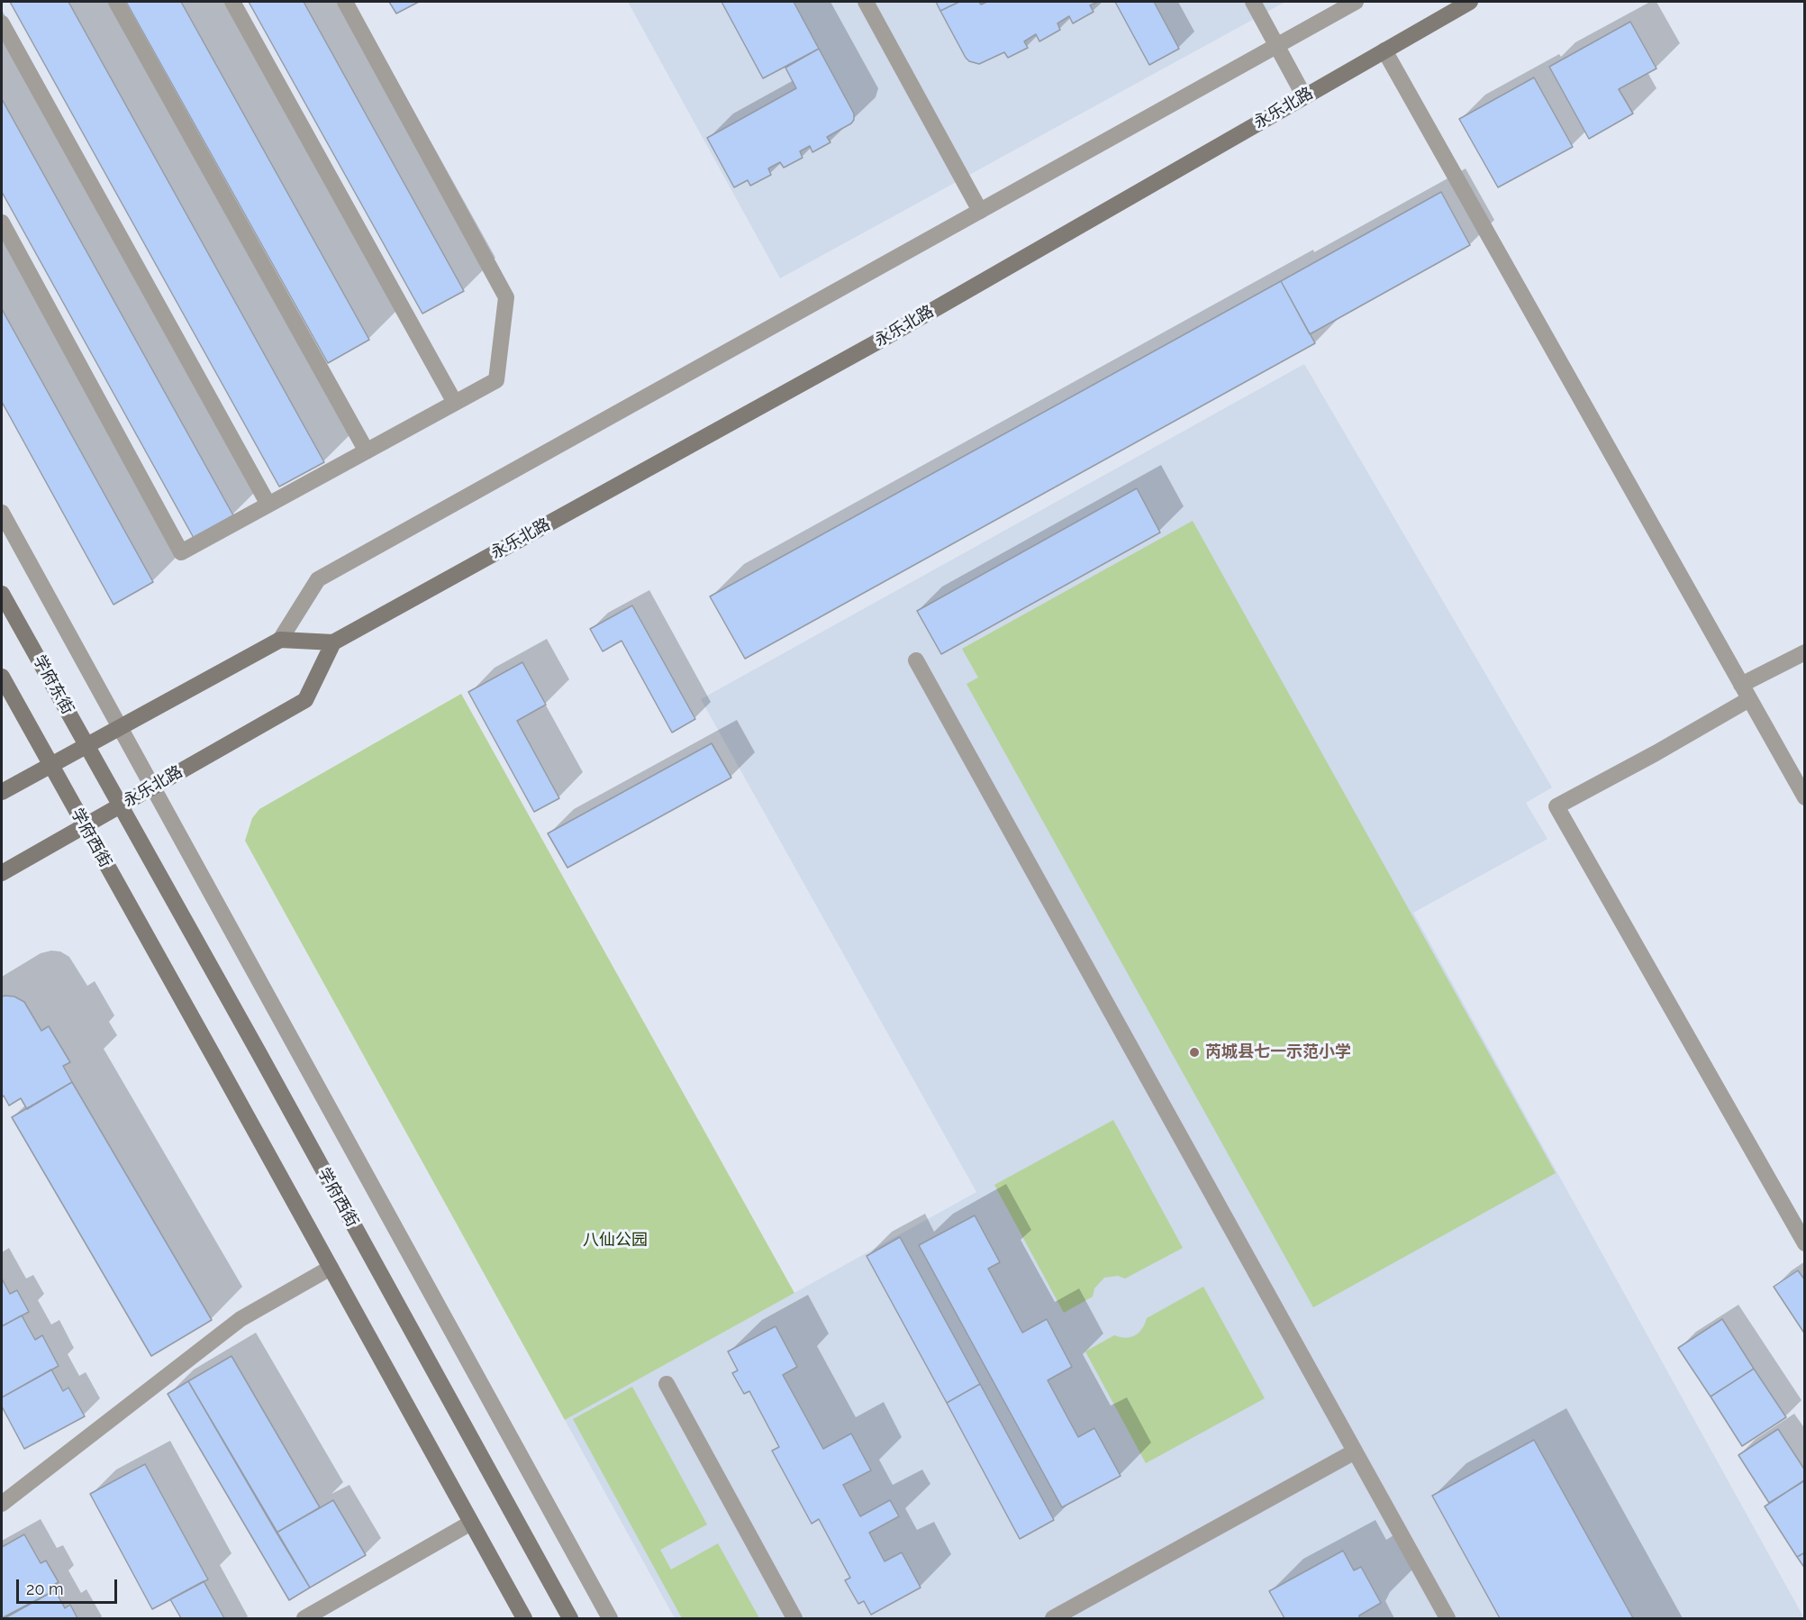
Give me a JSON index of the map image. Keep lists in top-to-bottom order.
{
  "streets": {
    "street": ["永乐北路", "学府东街", "学府西街"]
  },
  "crossings": [
    ["永乐北路", "学府西街"],
    ["学府东街", "学府西街"]
  ],
  "parks": ["八仙公园"],
  "places": ["芮城县七一示范小学"],
  "scale_bar": "20 m"
}
